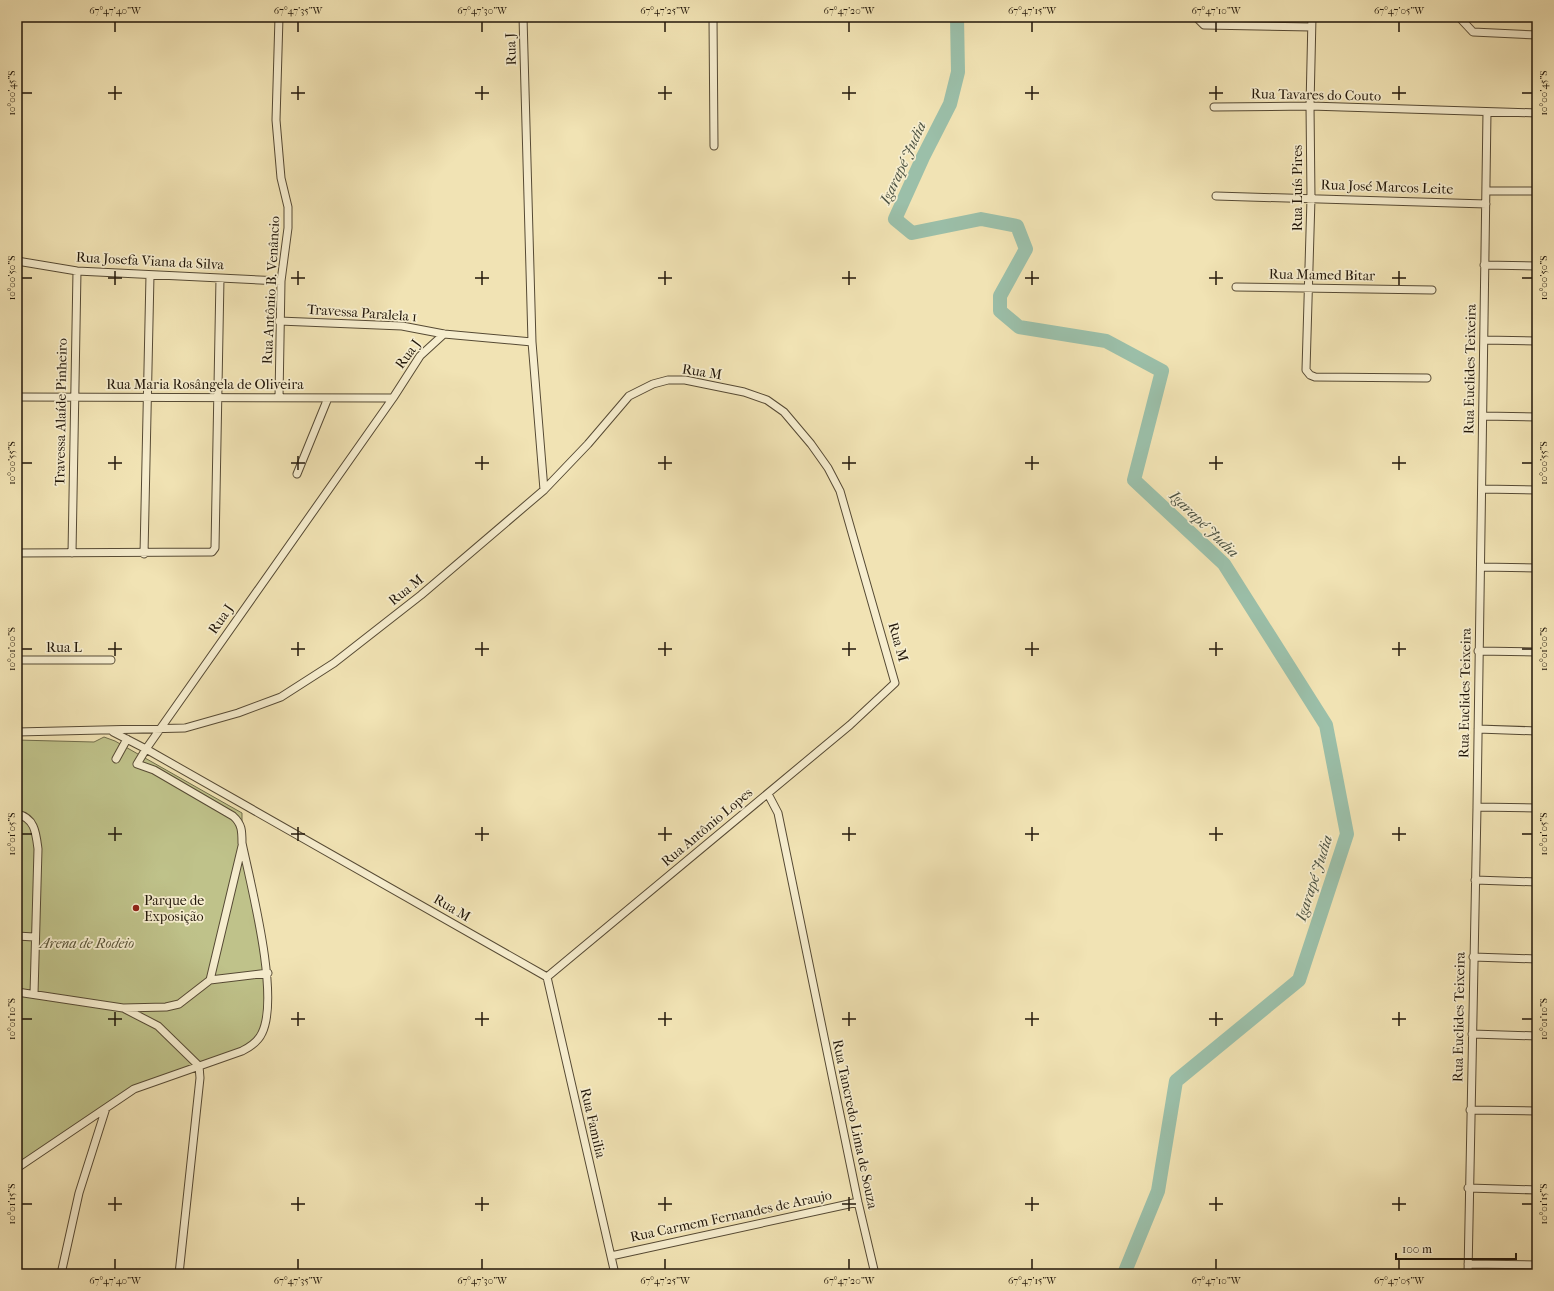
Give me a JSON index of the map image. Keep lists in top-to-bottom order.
{
  "streets": {
    "street": [
      "Rua J",
      "Rua Tavares do Couto",
      "Rua José Marcos Leite",
      "Rua Luís Pires",
      "Rua Josefa Viana da Silva",
      "Rua Mamed Bitar",
      "Rua Antônio B. Venâncio",
      "Travessa Paralela 1",
      "Rua Euclides Teixeira",
      "Rua M",
      "Rua Maria Rosângela de Oliveira",
      "Travessa Alaíde Pinheiro",
      "Rua L",
      "Rua Antônio Lopes",
      "Rua Familia",
      "Rua Tancredo Lima de Souza",
      "Rua Carmem Fernandes de Araujo"
    ]
  },
  "crossings": [
    ["Rua J", "Travessa Paralela 1"],
    ["Rua J", "Rua M"],
    ["Rua J", "Rua Maria Rosângela de Oliveira"],
    ["Rua Tavares do Couto", "Rua Luís Pires"],
    ["Rua Tavares do Couto", "Rua Euclides Teixeira"],
    ["Rua José Marcos Leite", "Rua Luís Pires"],
    ["Rua José Marcos Leite", "Rua Euclides Teixeira"],
    ["Rua Luís Pires", "Rua Mamed Bitar"],
    ["Rua Josefa Viana da Silva", "Rua Antônio B. Venâncio"],
    ["Rua Josefa Viana da Silva", "Travessa Alaíde Pinheiro"],
    ["Rua Antônio B. Venâncio", "Travessa Paralela 1"],
    ["Rua Antônio B. Venâncio", "Rua Maria Rosângela de Oliveira"],
    ["Rua M", "Rua Antônio Lopes"],
    ["Rua M", "Rua Familia"],
    ["Rua Maria Rosângela de Oliveira", "Travessa Alaíde Pinheiro"],
    ["Rua Antônio Lopes", "Rua Familia"],
    ["Rua Antônio Lopes", "Rua Tancredo Lima de Souza"],
    ["Rua Familia", "Rua Carmem Fernandes de Araujo"],
    ["Rua Tancredo Lima de Souza", "Rua Carmem Fernandes de Araujo"]
  ],
  "water": ["Igarapé Judia"],
  "parks": ["Arena de Rodeio"],
  "places": ["Parque de Exposição"],
  "scale_bar": "100 m",
  "coordinates": [
    "67°47'40\"W",
    "67°47'35\"W",
    "67°47'30\"W",
    "67°47'25\"W",
    "67°47'20\"W",
    "67°47'15\"W",
    "67°47'10\"W",
    "67°47'05\"W",
    "10°00'45\"S",
    "10°00'50\"S",
    "10°00'55\"S",
    "10°01'00\"S",
    "10°01'05\"S",
    "10°01'10\"S",
    "10°01'15\"S"
  ]
}
